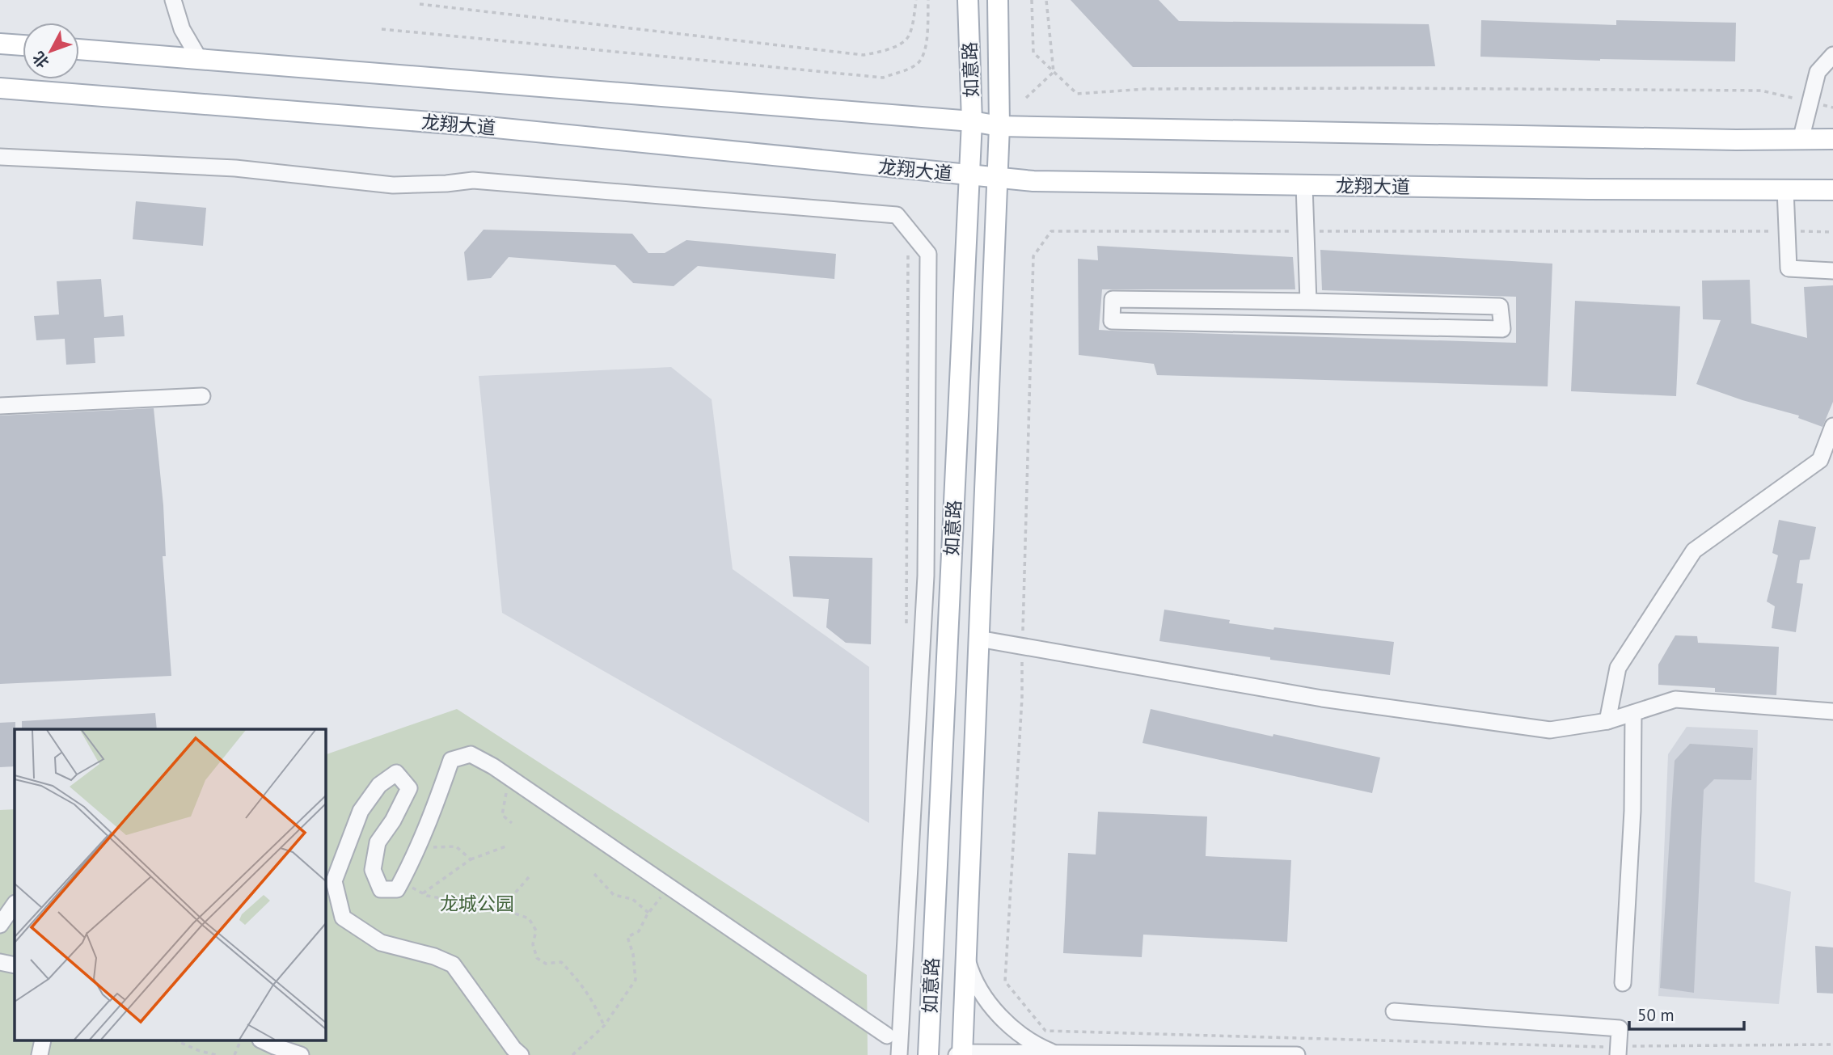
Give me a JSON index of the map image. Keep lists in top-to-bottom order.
{
  "streets": {
    "main road": ["如意路", "龙翔大道"]
  },
  "crossings": [
    ["如意路", "龙翔大道"]
  ],
  "parks": ["龙城公园"],
  "scale_bar": "50 m",
  "north": "bottom left"
}
